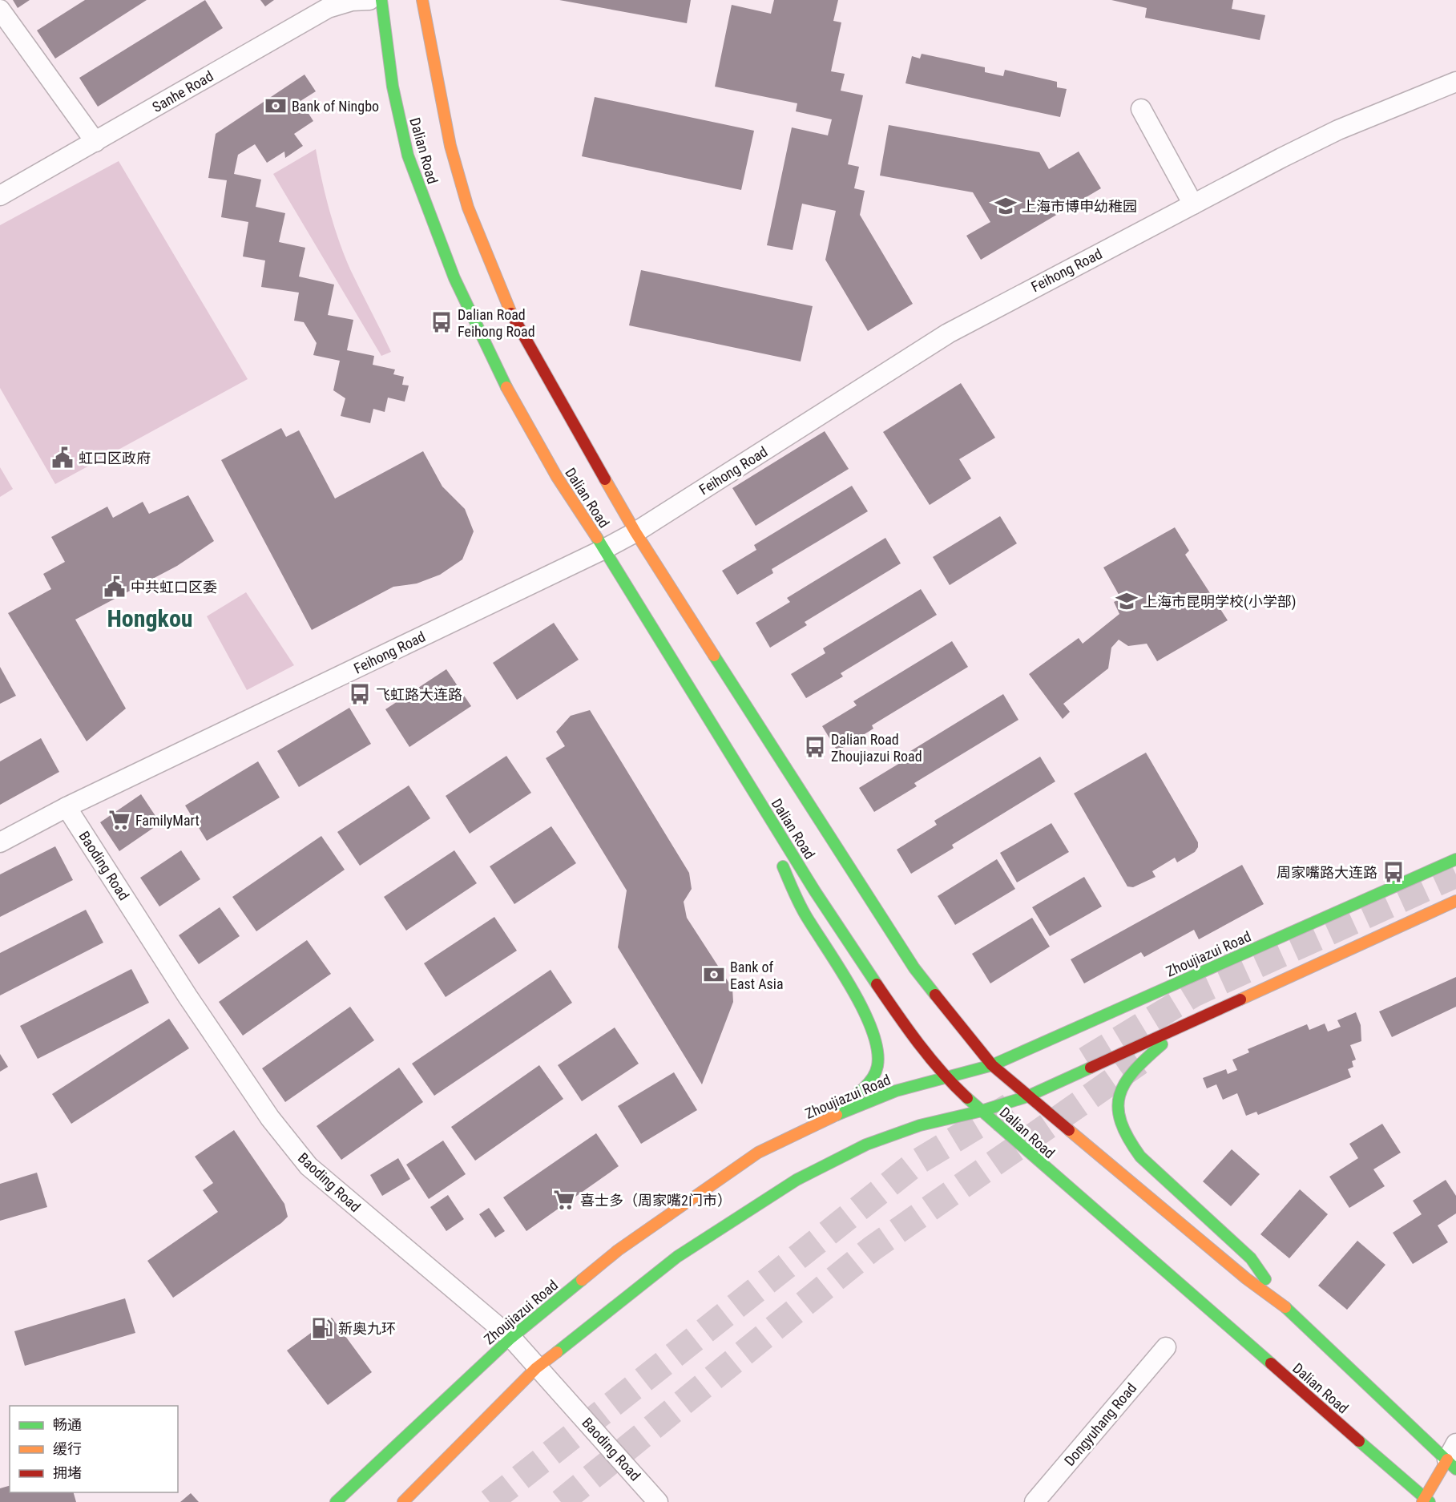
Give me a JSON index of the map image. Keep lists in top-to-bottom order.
{
  "streets": {
    "main road": ["Dalian Road", "Zhoujiazui Road"],
    "street": [
      "Sanhe Road",
      "Feihong Road",
      "Baoding Road",
      "Dongyuhang Road"
    ]
  },
  "crossings": [
    ["Dalian Road", "Feihong Road"],
    ["Dalian Road", "Zhoujiazui Road"],
    ["Feihong Road", "Baoding Road"],
    ["Baoding Road", "Zhoujiazui Road"]
  ],
  "districts": ["Hongkou"],
  "places": {
    "bank": ["Bank of Ningbo", "Bank of East Asia"],
    "school or university": ["上海市博申幼稚园", "上海市昆明学校(小学部)"],
    "bus stop": [
      "Dalian Road Feihong Road",
      "飞虹路大连路",
      "Dalian Road Zhoujiazui Road",
      "周家嘴路大连路"
    ],
    "public building": ["虹口区政府", "中共虹口区委"],
    "supermarket": ["FamilyMart", "喜士多（周家嘴2门市）"],
    "fuel station": ["新奥九环"]
  },
  "legend": ["畅通", "缓行", "拥堵"]
}
